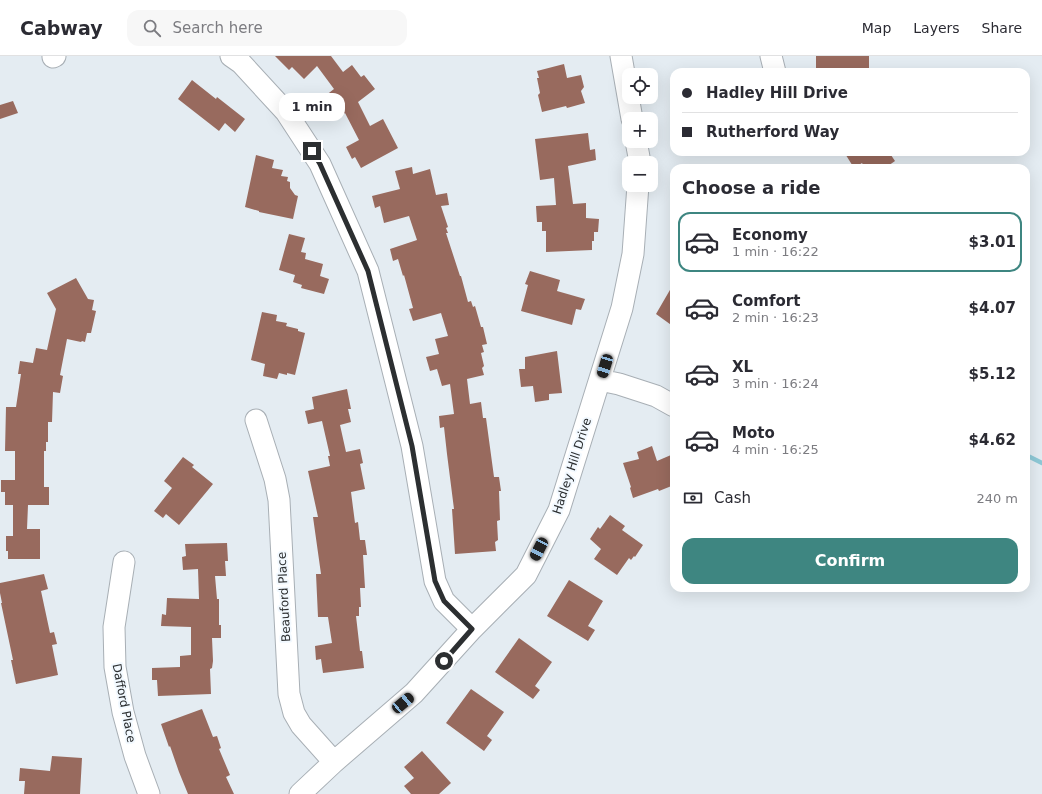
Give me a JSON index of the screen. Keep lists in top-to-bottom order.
{
  "streets": {
    "street": ["Hadley Hill Drive", "Beauford Place", "Dafford Place"]
  },
  "crossings": [
    ["Hadley Hill Drive", "Beauford Place"]
  ],
  "page": {
    "header": "Cabway",
    "search": "Search here",
    "nav": ["Map", "Layers", "Share"],
    "map_buttons": ["+", "−"],
    "banner": ["Hadley Hill Drive", "Rutherford Way"],
    "bubble": "1 min",
    "heading": "Choose a ride",
    "list": [
      {
        "name": "Economy",
        "note": "1 min · 16:22",
        "value": "$3.01"
      },
      {
        "name": "Comfort",
        "note": "2 min · 16:23",
        "value": "$4.07"
      },
      {
        "name": "XL",
        "note": "3 min · 16:24",
        "value": "$5.12"
      },
      {
        "name": "Moto",
        "note": "4 min · 16:25",
        "value": "$4.62"
      }
    ],
    "pay": ["Cash", "240 m"],
    "buttons": "Confirm"
  }
}
